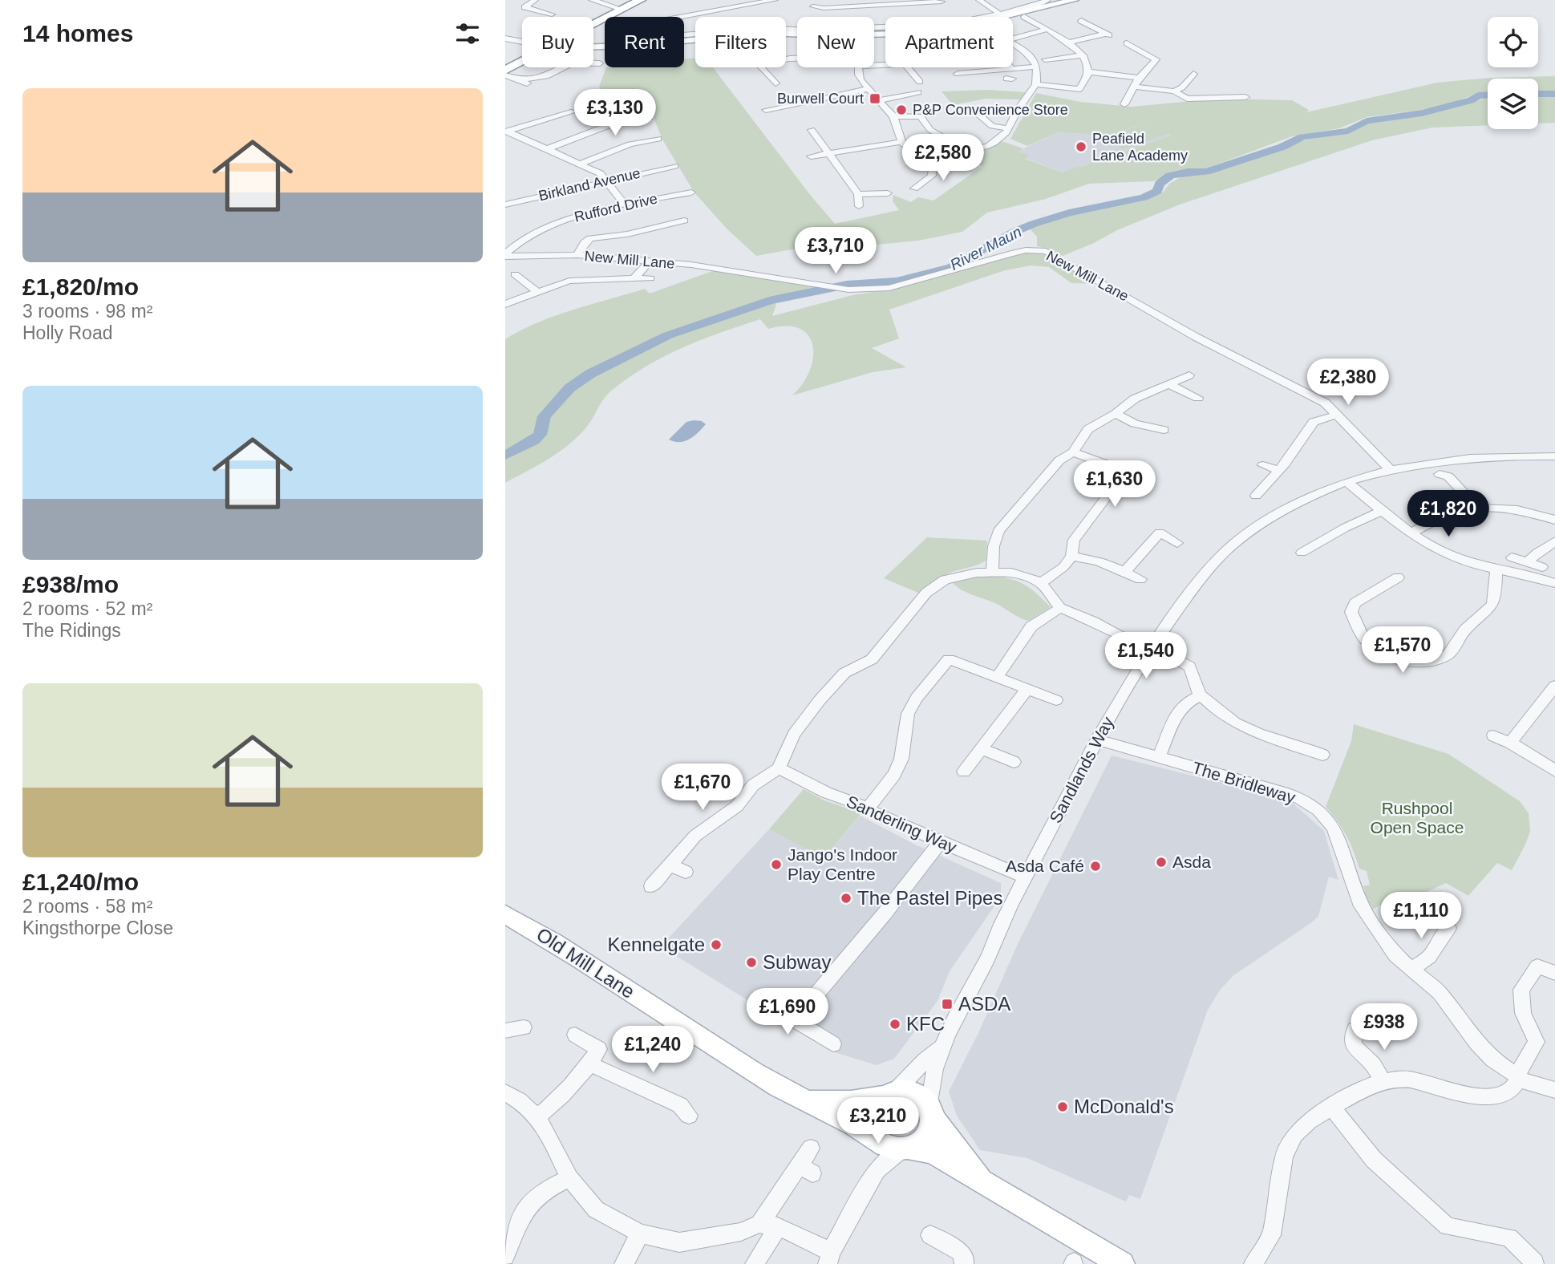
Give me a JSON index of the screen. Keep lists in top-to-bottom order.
{
  "streets": {
    "main road": ["Old Mill Lane"],
    "street": [
      "Birkland Avenue",
      "Rufford Drive",
      "New Mill Lane",
      "Sandlands Way",
      "The Bridleway",
      "Sanderling Way"
    ]
  },
  "crossings": [
    ["Rufford Drive", "New Mill Lane"],
    ["New Mill Lane", "Sandlands Way"],
    ["Sandlands Way", "The Bridleway"],
    ["Sandlands Way", "Sanderling Way"]
  ],
  "water": ["River Maun"],
  "parks": ["Rushpool Open Space"],
  "places": {
    "transit": ["Burwell Court", "ASDA"],
    "other": [
      "P&P Convenience Store",
      "Peafield Lane Academy",
      "Asda",
      "Jango's Indoor Play Centre",
      "Asda Café",
      "The Pastel Pipes",
      "Kennelgate",
      "Subway",
      "KFC",
      "McDonald's"
    ]
  },
  "page": {
    "heading": "14 homes",
    "chip": [
      "Buy",
      "Rent",
      "Filters",
      "New",
      "Apartment"
    ],
    "list": [
      {
        "name": "£1,820/mo",
        "note": "3 rooms · 98 m² · Holly Road"
      },
      {
        "name": "£938/mo",
        "note": "2 rooms · 52 m² · The Ridings"
      },
      {
        "name": "£1,240/mo",
        "note": "2 rooms · 58 m² · Kingsthorpe Close"
      }
    ],
    "price": [
      "£3,130",
      "£2,580",
      "£3,710",
      "£2,380",
      "£1,630",
      "£1,820",
      "£1,570",
      "£1,540",
      "£1,670",
      "£1,110",
      "£1,690",
      "£938",
      "£1,240",
      "£3,210"
    ]
  }
}
